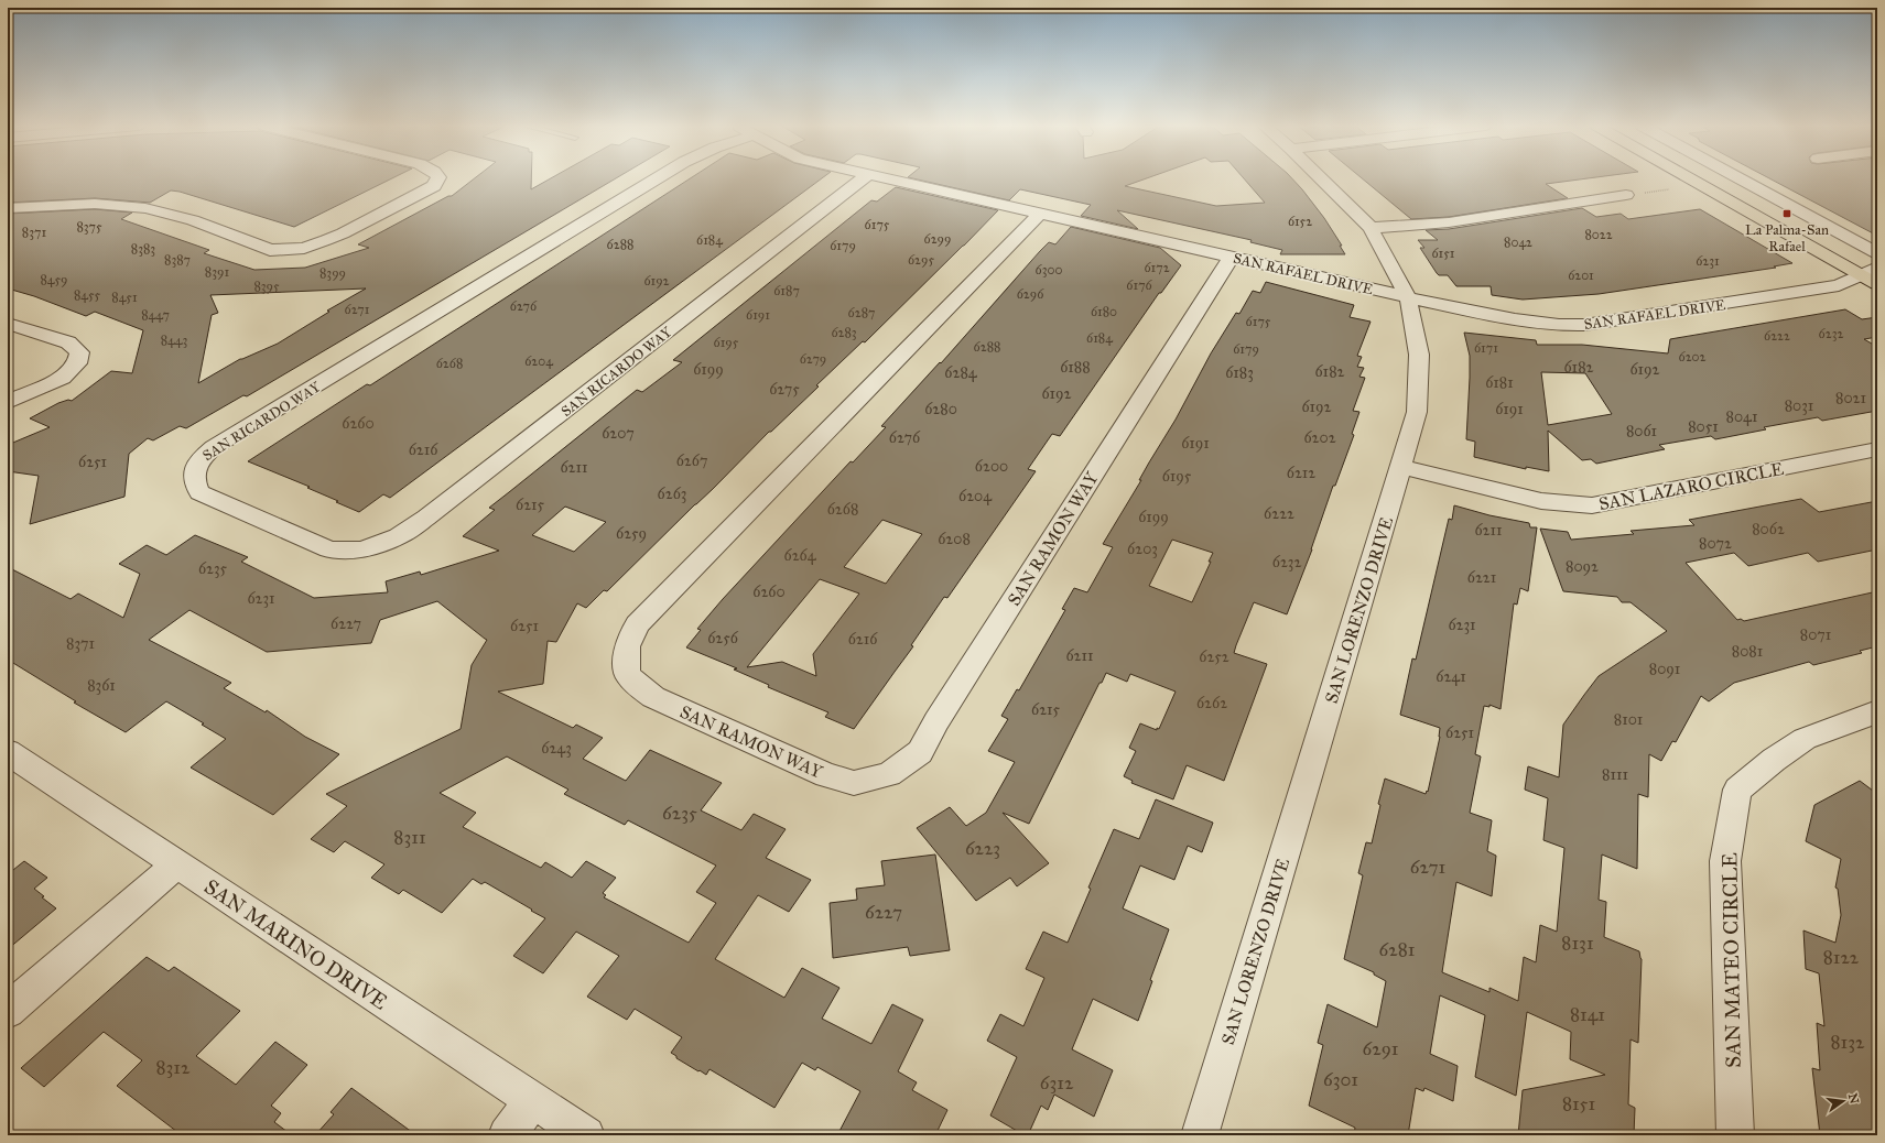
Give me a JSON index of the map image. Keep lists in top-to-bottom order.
{
  "streets": {
    "street": [
      "SAN RAFAEL DRIVE",
      "SAN RICARDO WAY",
      "SAN LAZARO CIRCLE",
      "SAN RAMON WAY",
      "SAN LORENZO DRIVE",
      "SAN MARINO DRIVE",
      "SAN MATEO CIRCLE"
    ]
  },
  "crossings": [
    ["SAN RAFAEL DRIVE", "SAN RAMON WAY"],
    ["SAN RAFAEL DRIVE", "SAN LORENZO DRIVE"],
    ["SAN LAZARO CIRCLE", "SAN LORENZO DRIVE"]
  ],
  "places": {
    "transit": ["La Palma-San Rafael"]
  },
  "house_numbers": [
    "6152",
    "6175",
    "8375",
    "8371",
    "8022",
    "6299",
    "6184",
    "8042",
    "6288",
    "6179",
    "8383",
    "6151",
    "8387",
    "6295",
    "6231",
    "6172",
    "6300",
    "8391",
    "8399",
    "6201",
    "8459",
    "6192",
    "6176",
    "8395",
    "6187",
    "6296",
    "8455",
    "8451",
    "6276",
    "6271",
    "6180",
    "6287",
    "8447",
    "6191",
    "6175",
    "6283",
    "6232",
    "6222",
    "6184",
    "8443",
    "6195",
    "6288",
    "6171",
    "6179",
    "6202",
    "6279",
    "6204",
    "6268",
    "6188",
    "6182",
    "6199",
    "6192",
    "6182",
    "6284",
    "6183",
    "6181",
    "6275",
    "6192",
    "8021",
    "8031",
    "6192",
    "6280",
    "6191",
    "8041",
    "6260",
    "8051",
    "8061",
    "6207",
    "6276",
    "6202",
    "6191",
    "6216",
    "6267",
    "6251",
    "6200",
    "6211",
    "6212",
    "6195",
    "6263",
    "6204",
    "6215",
    "6268",
    "6222",
    "6199",
    "8062",
    "6211",
    "6259",
    "6208",
    "8072",
    "6203",
    "6264",
    "6232",
    "8092",
    "6235",
    "6221",
    "6260",
    "6231",
    "6227",
    "6231",
    "6251",
    "8071",
    "6256",
    "6216",
    "8371",
    "8081",
    "6211",
    "6252",
    "8091",
    "6241",
    "8361",
    "6262",
    "6215",
    "8101",
    "6251",
    "6243",
    "8111",
    "6235",
    "8311",
    "6223",
    "6271",
    "6227",
    "8131",
    "6281",
    "8122",
    "8141",
    "8132",
    "6291",
    "8312",
    "6301",
    "6312",
    "8151"
  ],
  "north": "right"
}
